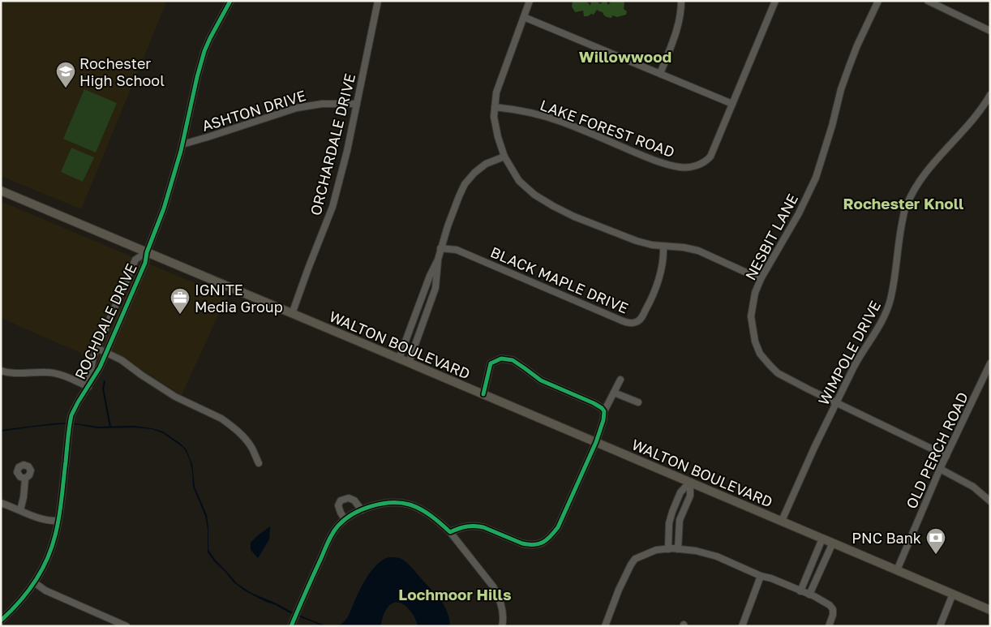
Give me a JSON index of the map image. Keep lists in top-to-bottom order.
{
  "streets": {
    "main road": ["WALTON BOULEVARD"],
    "street": [
      "ASHTON DRIVE",
      "LAKE FOREST ROAD",
      "ORCHARDALE DRIVE",
      "NESBIT LANE",
      "BLACK MAPLE DRIVE",
      "ROCHDALE DRIVE",
      "WIMPOLE DRIVE",
      "OLD PERCH ROAD"
    ]
  },
  "crossings": [
    ["ASHTON DRIVE", "ORCHARDALE DRIVE"],
    ["ASHTON DRIVE", "ROCHDALE DRIVE"],
    ["ORCHARDALE DRIVE", "WALTON BOULEVARD"],
    ["NESBIT LANE", "WIMPOLE DRIVE"],
    ["NESBIT LANE", "OLD PERCH ROAD"],
    ["ROCHDALE DRIVE", "WALTON BOULEVARD"],
    ["WALTON BOULEVARD", "WIMPOLE DRIVE"],
    ["WALTON BOULEVARD", "OLD PERCH ROAD"]
  ],
  "districts": ["Willowwood", "Rochester Knoll", "Lochmoor Hills"],
  "places": {
    "school or university": ["Rochester High School"],
    "office": ["IGNITE Media Group"],
    "bank": ["PNC Bank"]
  }
}
